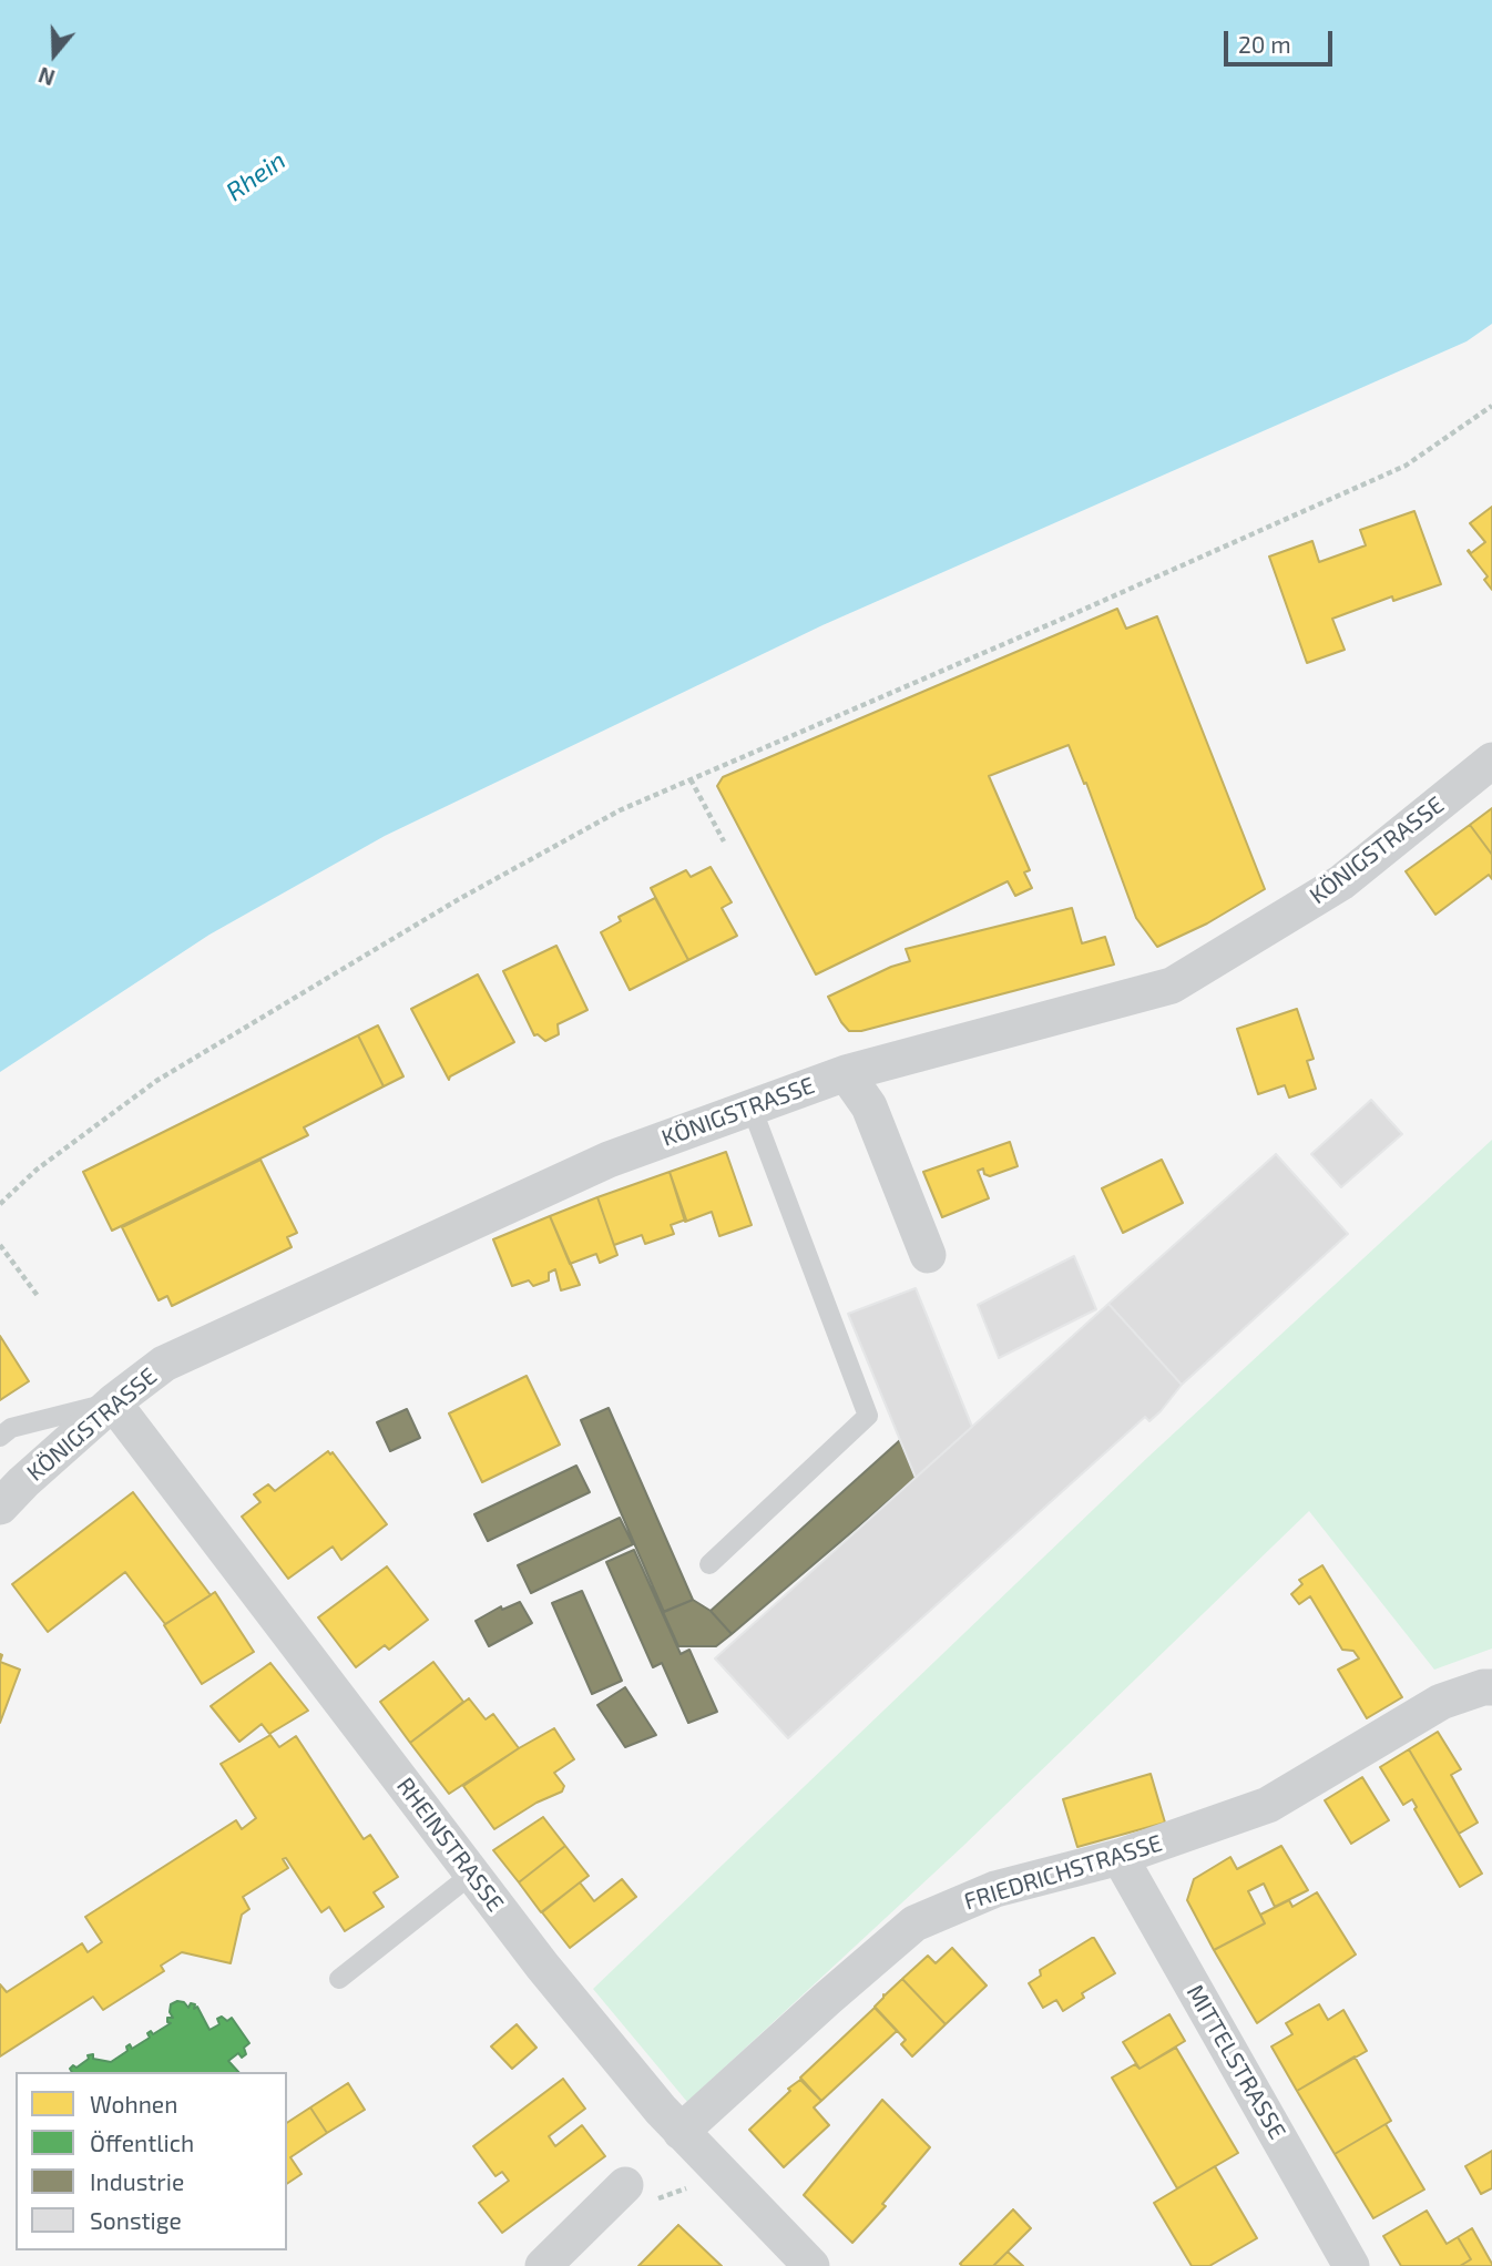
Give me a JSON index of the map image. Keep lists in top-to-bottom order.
{
  "streets": {
    "street": [
      "KÖNIGSTRASSE",
      "RHEINSTRASSE",
      "FRIEDRICHSTRASSE",
      "MITTELSTRASSE"
    ]
  },
  "crossings": [
    ["KÖNIGSTRASSE", "RHEINSTRASSE"],
    ["RHEINSTRASSE", "FRIEDRICHSTRASSE"],
    ["FRIEDRICHSTRASSE", "MITTELSTRASSE"]
  ],
  "water": ["Rhein"],
  "legend": [
    "Wohnen",
    "Öffentlich",
    "Industrie",
    "Sonstige"
  ],
  "scale_bar": "20 m",
  "north": "bottom"
}
